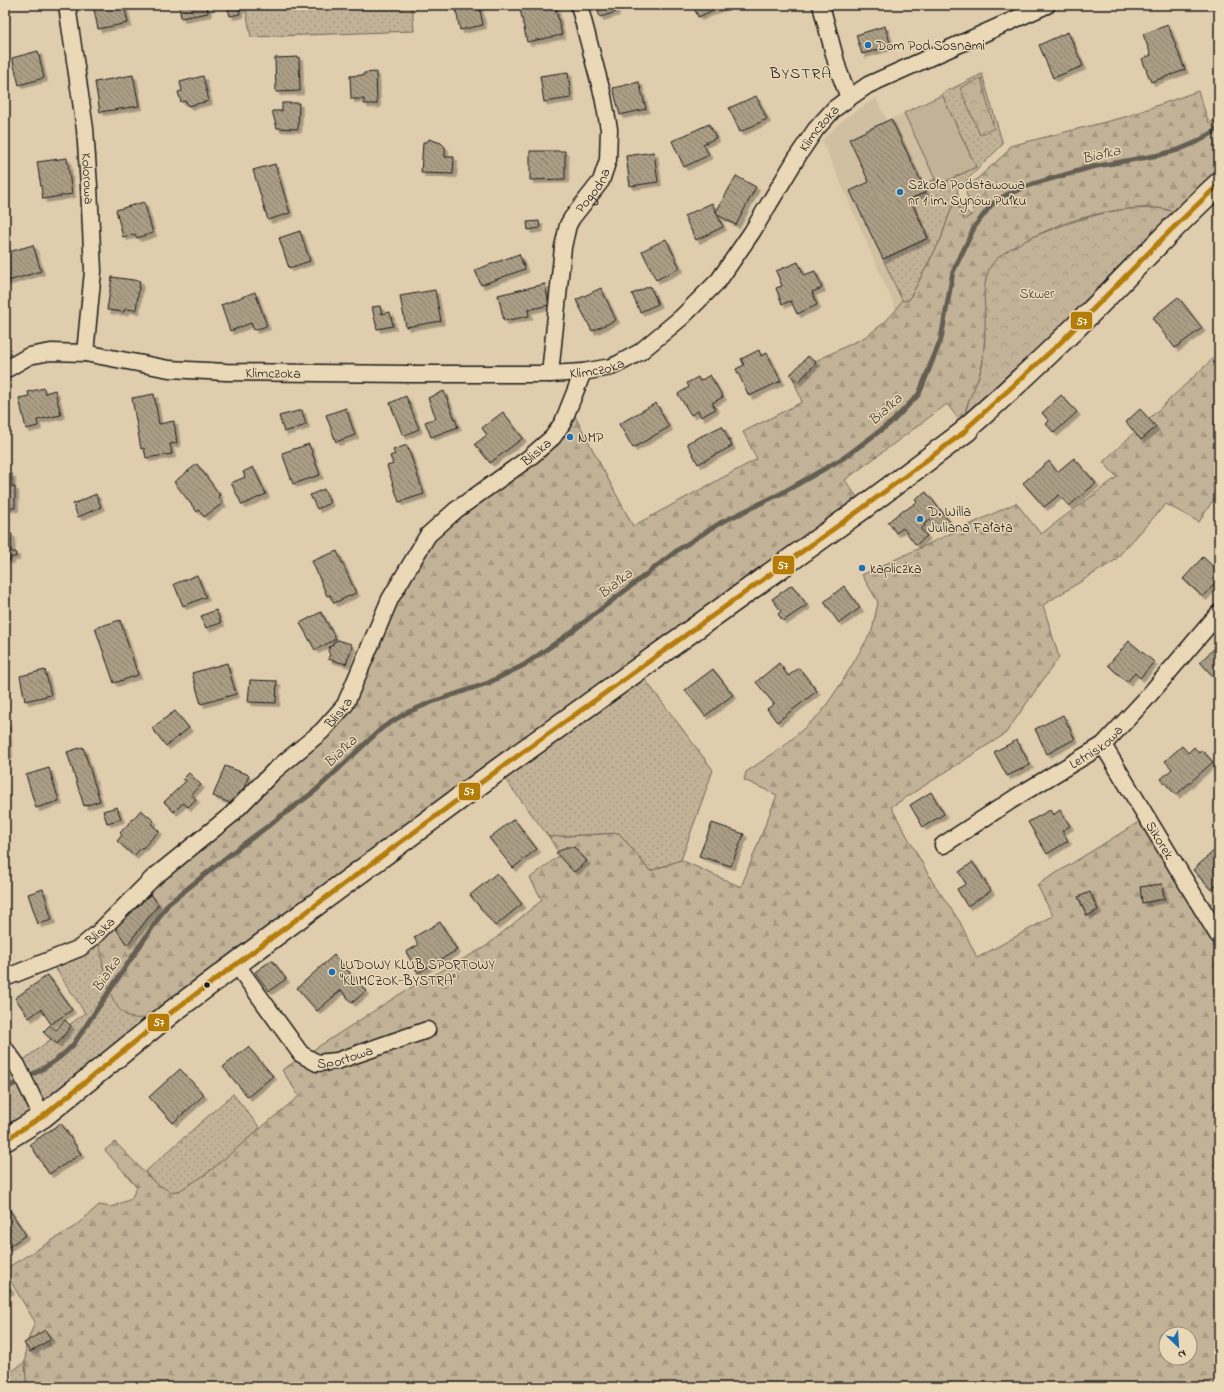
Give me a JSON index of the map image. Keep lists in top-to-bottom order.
{
  "streets": {
    "street": [
      "Klimczoka",
      "Kolorowa",
      "Pogodna",
      "Bliska",
      "Letniskowa",
      "Sikorek",
      "Sportowa"
    ]
  },
  "crossings": [
    ["Klimczoka", "Kolorowa"],
    ["Klimczoka", "Pogodna"],
    ["Klimczoka", "Bliska"],
    ["Letniskowa", "Sikorek"]
  ],
  "districts": ["BYSTRA"],
  "water": ["Białka"],
  "parks": ["Skwer"],
  "places": [
    "Dom Pod Sosnami",
    "Szkoła Podstawowa nr 1 im. Synów Pułku",
    "NMP",
    "D. Willa Juliana Fałata",
    "kapliczka",
    "LUDOWY KLUB SPORTOWY \"KLIMCZOK-BYSTRA\""
  ],
  "lines": ["transit line 57"],
  "north": "bottom right"
}
